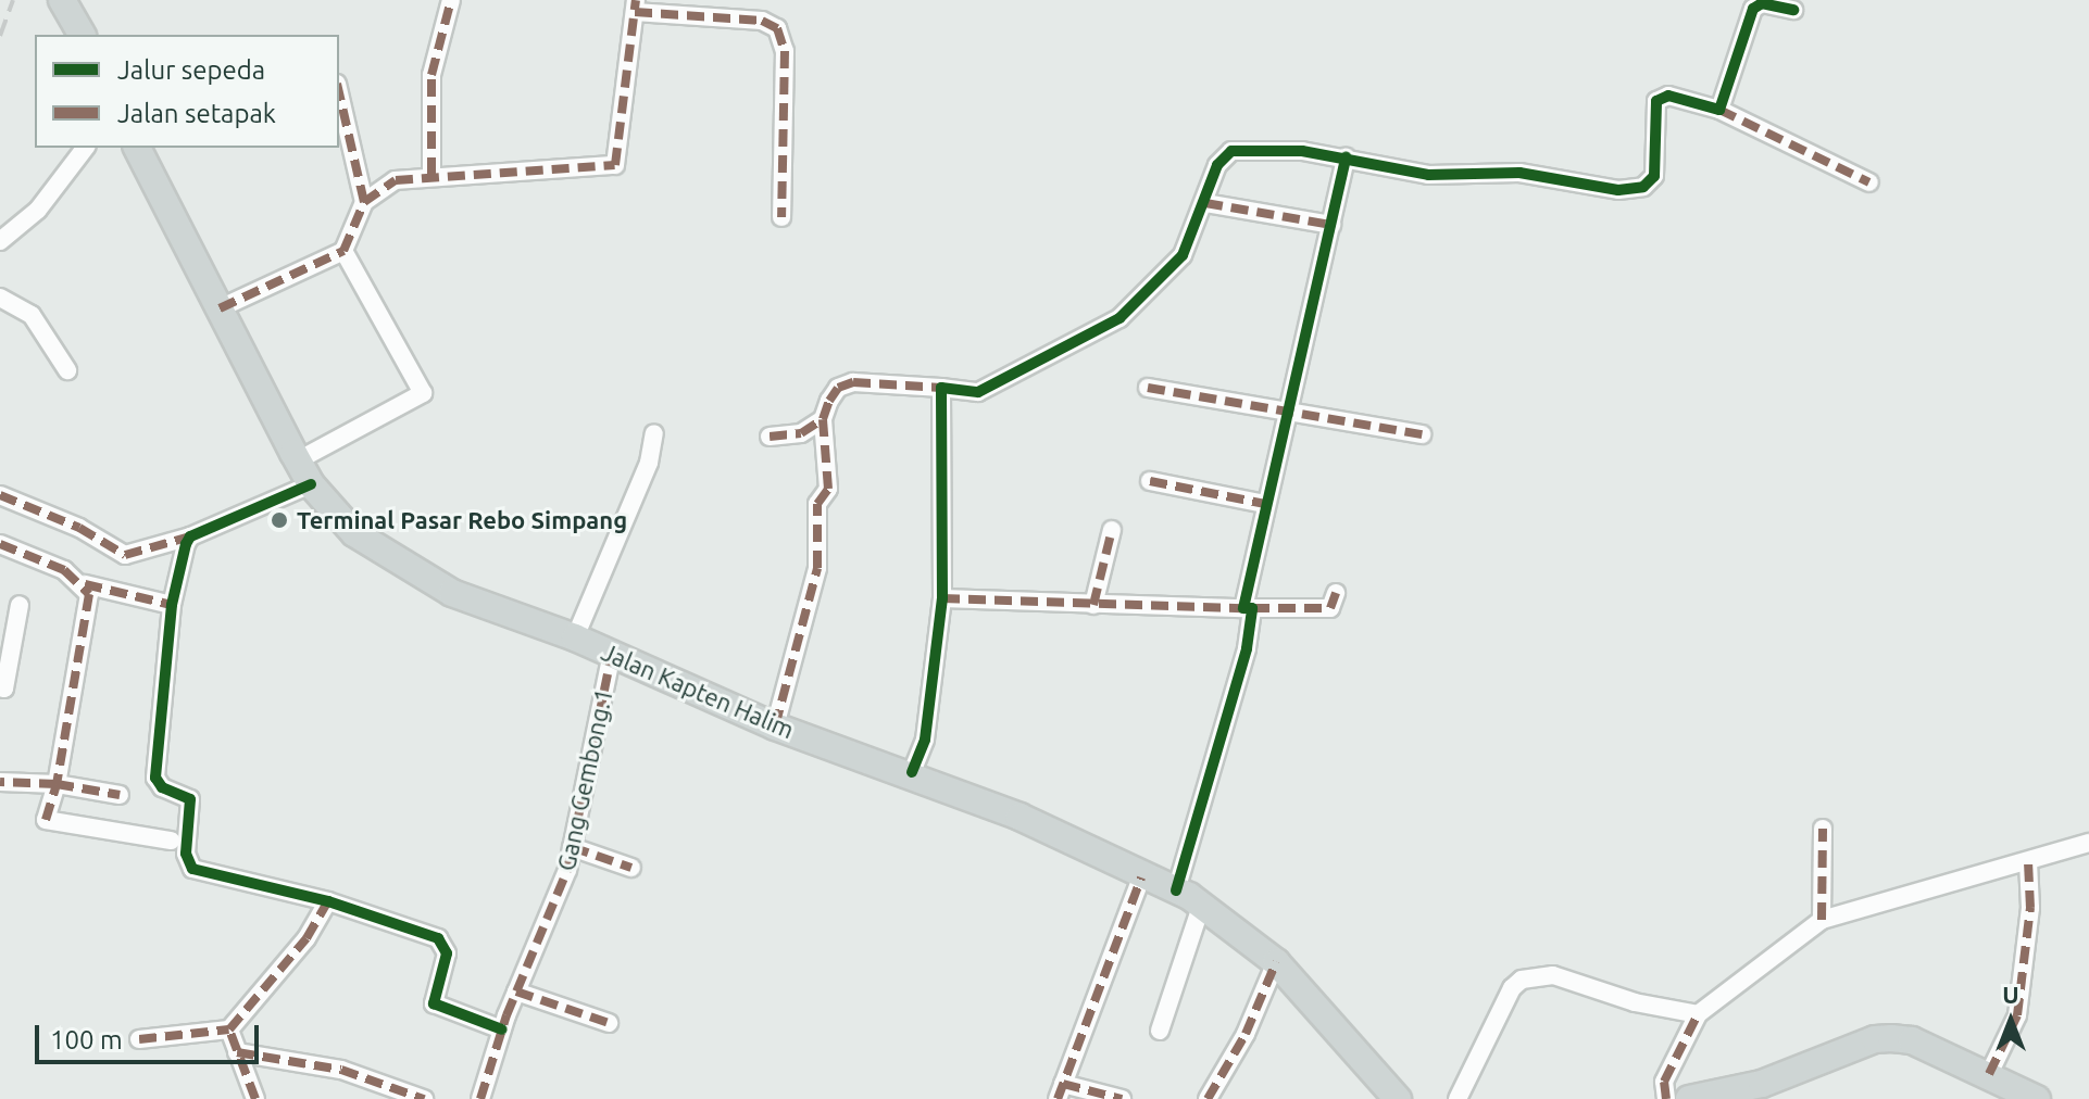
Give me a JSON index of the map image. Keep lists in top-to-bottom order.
{
  "streets": {
    "main road": ["Jalan Kapten Halim"],
    "street": ["Gang Gembong.1"]
  },
  "crossings": [
    ["Jalan Kapten Halim", "Gang Gembong.1"]
  ],
  "places": ["Terminal Pasar Rebo Simpang"],
  "legend": ["Jalur sepeda", "Jalan setapak"],
  "scale_bar": "100 m",
  "north": "top"
}
